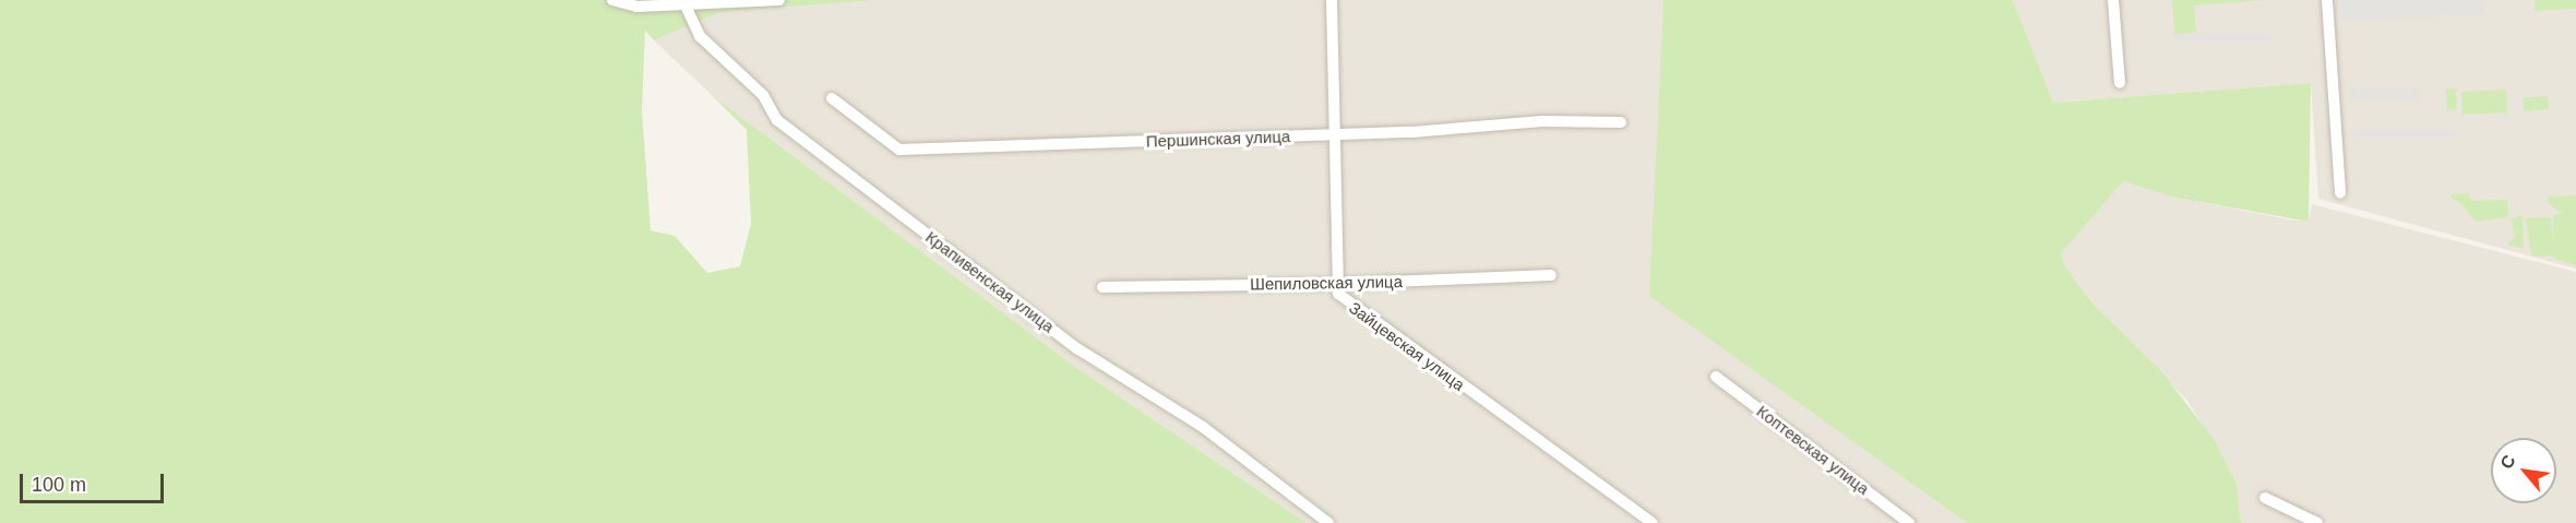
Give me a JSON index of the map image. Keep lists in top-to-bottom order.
{
  "streets": {
    "street": [
      "Першинская улица",
      "Крапивенская улица",
      "Шепиловская улица",
      "Зайцевская улица",
      "Коптевская улица"
    ]
  },
  "crossings": [
    ["Шепиловская улица", "Зайцевская улица"]
  ],
  "scale_bar": "100 m",
  "north": "top left"
}
